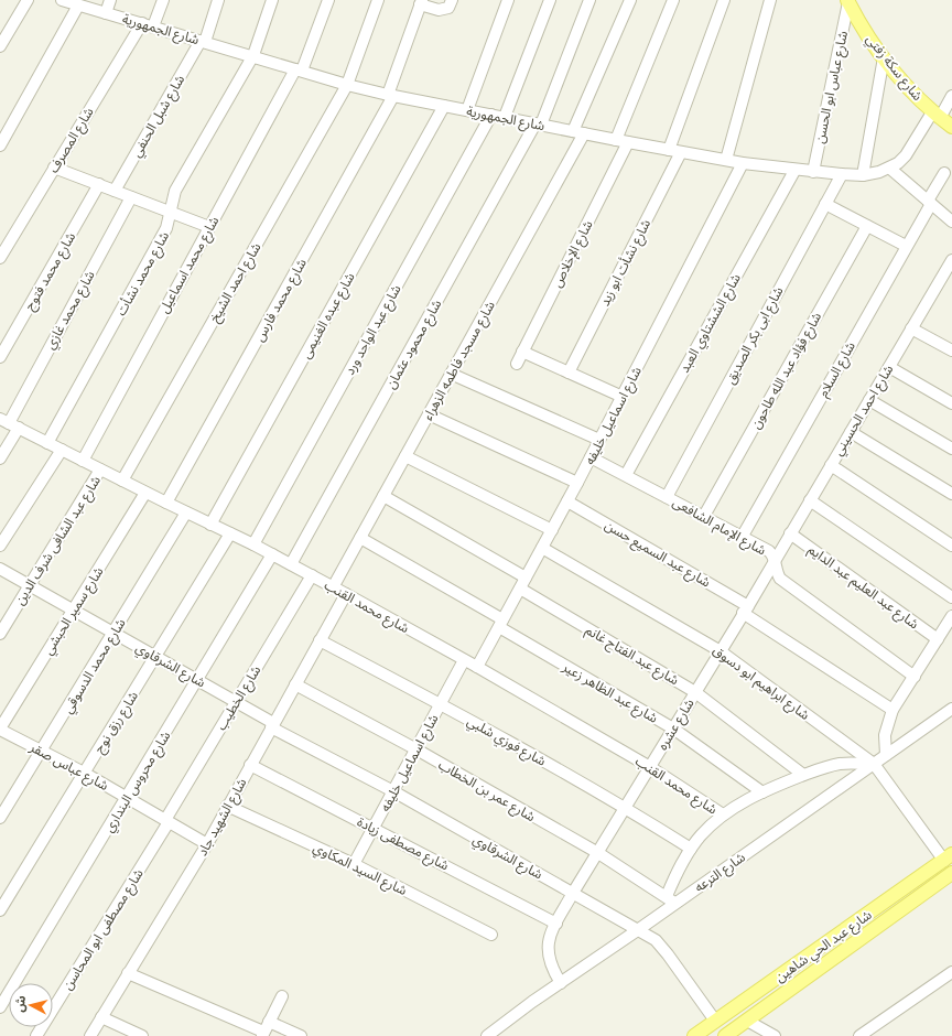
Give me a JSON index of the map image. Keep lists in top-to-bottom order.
{
  "streets": {
    "main road": ["شارع سكة زفتي", "شارع عبد الحي شاهين"],
    "street": [
      "شارع الجمهورية",
      "شارع عباس ابو الحسن",
      "شارع شبل الحنفي",
      "شارع المصرف",
      "شارع الإخلاص",
      "شارع نشأت ابو زيد",
      "شارع محمد اسماعيل",
      "شارع محمد فتوح",
      "شارع محمد نشأت",
      "شارع احمد الشيخ",
      "شارع محمد فارس",
      "شارع محمد غازي",
      "شارع عبده الغنيمى",
      "شارع الششتاوي العبد",
      "شارع عبد الواحد ورد",
      "شارع ابى بكر الصديق",
      "شارع محمود عثمان",
      "شارع مسجد فاطمه الزهراء",
      "شارع السلام",
      "شارع فؤاد عبد الله طاحون",
      "شارع احمد الحسيني",
      "شارع اسماعيل خليفه",
      "شارع الإمام الشافعى",
      "شارع عبد الشافى شرف الدين",
      "شارع عبد السميع حسن",
      "شارع عبد العليم عبد الدايم",
      "شارع محمد القنب",
      "شارع سمير الحبشي",
      "شارع عبد الفتاح غانم",
      "شارع الشرقاوي",
      "شارع محمد الدسوقي",
      "شارع ابراهيم ابو دسوق",
      "شارع عبد الظاهر زعير",
      "شارع الخطيب",
      "شارع رزق نوح",
      "شارع عشره",
      "شارع فوزي شلبي",
      "شارع عباس صقر",
      "شارع محروس البنداري",
      "شارع عمر بن الخطاب",
      "شارع الشهيد جاد",
      "شارع مصطفى زيادة",
      "شارع السيد المكاوي",
      "شارع الترعه",
      "شارع مصطفى ابو المحاسن"
    ]
  },
  "crossings": [
    ["شارع الجمهورية", "شارع سكة زفتي"],
    ["شارع الجمهورية", "شارع عباس ابو الحسن"],
    ["شارع الجمهورية", "شارع شبل الحنفي"],
    ["شارع الجمهورية", "شارع المصرف"],
    ["شارع الجمهورية", "شارع الإخلاص"],
    ["شارع الجمهورية", "شارع نشأت ابو زيد"],
    ["شارع الجمهورية", "شارع محمد اسماعيل"],
    ["شارع الجمهورية", "شارع محمد نشأت"],
    ["شارع الجمهورية", "شارع احمد الشيخ"],
    ["شارع الجمهورية", "شارع محمد فارس"],
    ["شارع الجمهورية", "شارع عبده الغنيمى"],
    ["شارع الجمهورية", "شارع الششتاوي العبد"],
    ["شارع الجمهورية", "شارع عبد الواحد ورد"],
    ["شارع الجمهورية", "شارع ابى بكر الصديق"],
    ["شارع الجمهورية", "شارع محمود عثمان"],
    ["شارع الجمهورية", "شارع مسجد فاطمه الزهراء"],
    ["شارع الجمهورية", "شارع اسماعيل خليفه"],
    ["شارع سكة زفتي", "شارع عباس ابو الحسن"],
    ["شارع محمد اسماعيل", "شارع محمد القنب"],
    ["شارع محمد نشأت", "شارع محمد القنب"],
    ["شارع احمد الشيخ", "شارع محمد القنب"],
    ["شارع محمد فارس", "شارع محمد القنب"],
    ["شارع محمد غازي", "شارع محمد القنب"],
    ["شارع عبده الغنيمى", "شارع محمد القنب"],
    ["شارع الششتاوي العبد", "شارع الإمام الشافعى"],
    ["شارع عبد الواحد ورد", "شارع محمد القنب"],
    ["شارع ابى بكر الصديق", "شارع الإمام الشافعى"],
    ["شارع محمود عثمان", "شارع محمد القنب"],
    ["شارع مسجد فاطمه الزهراء", "شارع محمد القنب"],
    ["شارع مسجد فاطمه الزهراء", "شارع عبد الظاهر زعير"],
    ["شارع السلام", "شارع الإمام الشافعى"],
    ["شارع فؤاد عبد الله طاحون", "شارع الإمام الشافعى"],
    ["شارع احمد الحسيني", "شارع الإمام الشافعى"],
    ["شارع احمد الحسيني", "شارع عبد العليم عبد الدايم"],
    ["شارع احمد الحسيني", "شارع عشره"],
    ["شارع اسماعيل خليفه", "شارع الإمام الشافعى"],
    ["شارع اسماعيل خليفه", "شارع عبد السميع حسن"],
    ["شارع اسماعيل خليفه", "شارع محمد القنب"],
    ["شارع اسماعيل خليفه", "شارع عبد الفتاح غانم"],
    ["شارع اسماعيل خليفه", "شارع الشرقاوي"],
    ["شارع اسماعيل خليفه", "شارع ابراهيم ابو دسوق"],
    ["شارع اسماعيل خليفه", "شارع عبد الظاهر زعير"],
    ["شارع اسماعيل خليفه", "شارع فوزي شلبي"],
    ["شارع اسماعيل خليفه", "شارع عمر بن الخطاب"],
    ["شارع اسماعيل خليفه", "شارع مصطفى زيادة"],
    ["شارع اسماعيل خليفه", "شارع السيد المكاوي"],
    ["شارع الإمام الشافعى", "شارع عشره"],
    ["شارع عبد الشافى شرف الدين", "شارع محمد القنب"],
    ["شارع عبد الشافى شرف الدين", "شارع الشرقاوي"],
    ["شارع عبد السميع حسن", "شارع عشره"],
    ["شارع محمد القنب", "شارع سمير الحبشي"],
    ["شارع محمد القنب", "شارع محمد الدسوقي"],
    ["شارع محمد القنب", "شارع الخطيب"],
    ["شارع محمد القنب", "شارع رزق نوح"],
    ["شارع محمد القنب", "شارع عشره"],
    ["شارع محمد القنب", "شارع محروس البنداري"],
    ["شارع محمد القنب", "شارع الشهيد جاد"],
    ["شارع سمير الحبشي", "شارع الشرقاوي"],
    ["شارع سمير الحبشي", "شارع عباس صقر"],
    ["شارع عبد الفتاح غانم", "شارع عشره"],
    ["شارع الشرقاوي", "شارع محمد الدسوقي"],
    ["شارع الشرقاوي", "شارع الخطيب"],
    ["شارع الشرقاوي", "شارع رزق نوح"],
    ["شارع الشرقاوي", "شارع عشره"],
    ["شارع الشرقاوي", "شارع محروس البنداري"],
    ["شارع الشرقاوي", "شارع الشهيد جاد"],
    ["شارع الشرقاوي", "شارع الترعه"],
    ["شارع الشرقاوي", "شارع عبد الحي شاهين"],
    ["شارع محمد الدسوقي", "شارع عباس صقر"],
    ["شارع ابراهيم ابو دسوق", "شارع عشره"],
    ["شارع ابراهيم ابو دسوق", "شارع الترعه"],
    ["شارع ابراهيم ابو دسوق", "شارع عبد الحي شاهين"],
    ["شارع عبد الظاهر زعير", "شارع عشره"],
    ["شارع الخطيب", "شارع عباس صقر"],
    ["شارع الخطيب", "شارع مصطفى ابو المحاسن"],
    ["شارع رزق نوح", "شارع عباس صقر"],
    ["شارع عشره", "شارع فوزي شلبي"],
    ["شارع عشره", "شارع عمر بن الخطاب"],
    ["شارع عشره", "شارع مصطفى زيادة"],
    ["شارع عشره", "شارع الترعه"],
    ["شارع فوزي شلبي", "شارع الشهيد جاد"],
    ["شارع عباس صقر", "شارع محروس البنداري"],
    ["شارع عباس صقر", "شارع الشهيد جاد"],
    ["شارع عباس صقر", "شارع مصطفى ابو المحاسن"],
    ["شارع عمر بن الخطاب", "شارع الشهيد جاد"],
    ["شارع عمر بن الخطاب", "شارع الترعه"],
    ["شارع الشهيد جاد", "شارع مصطفى زيادة"],
    ["شارع الشهيد جاد", "شارع السيد المكاوي"]
  ],
  "north": "left"
}
